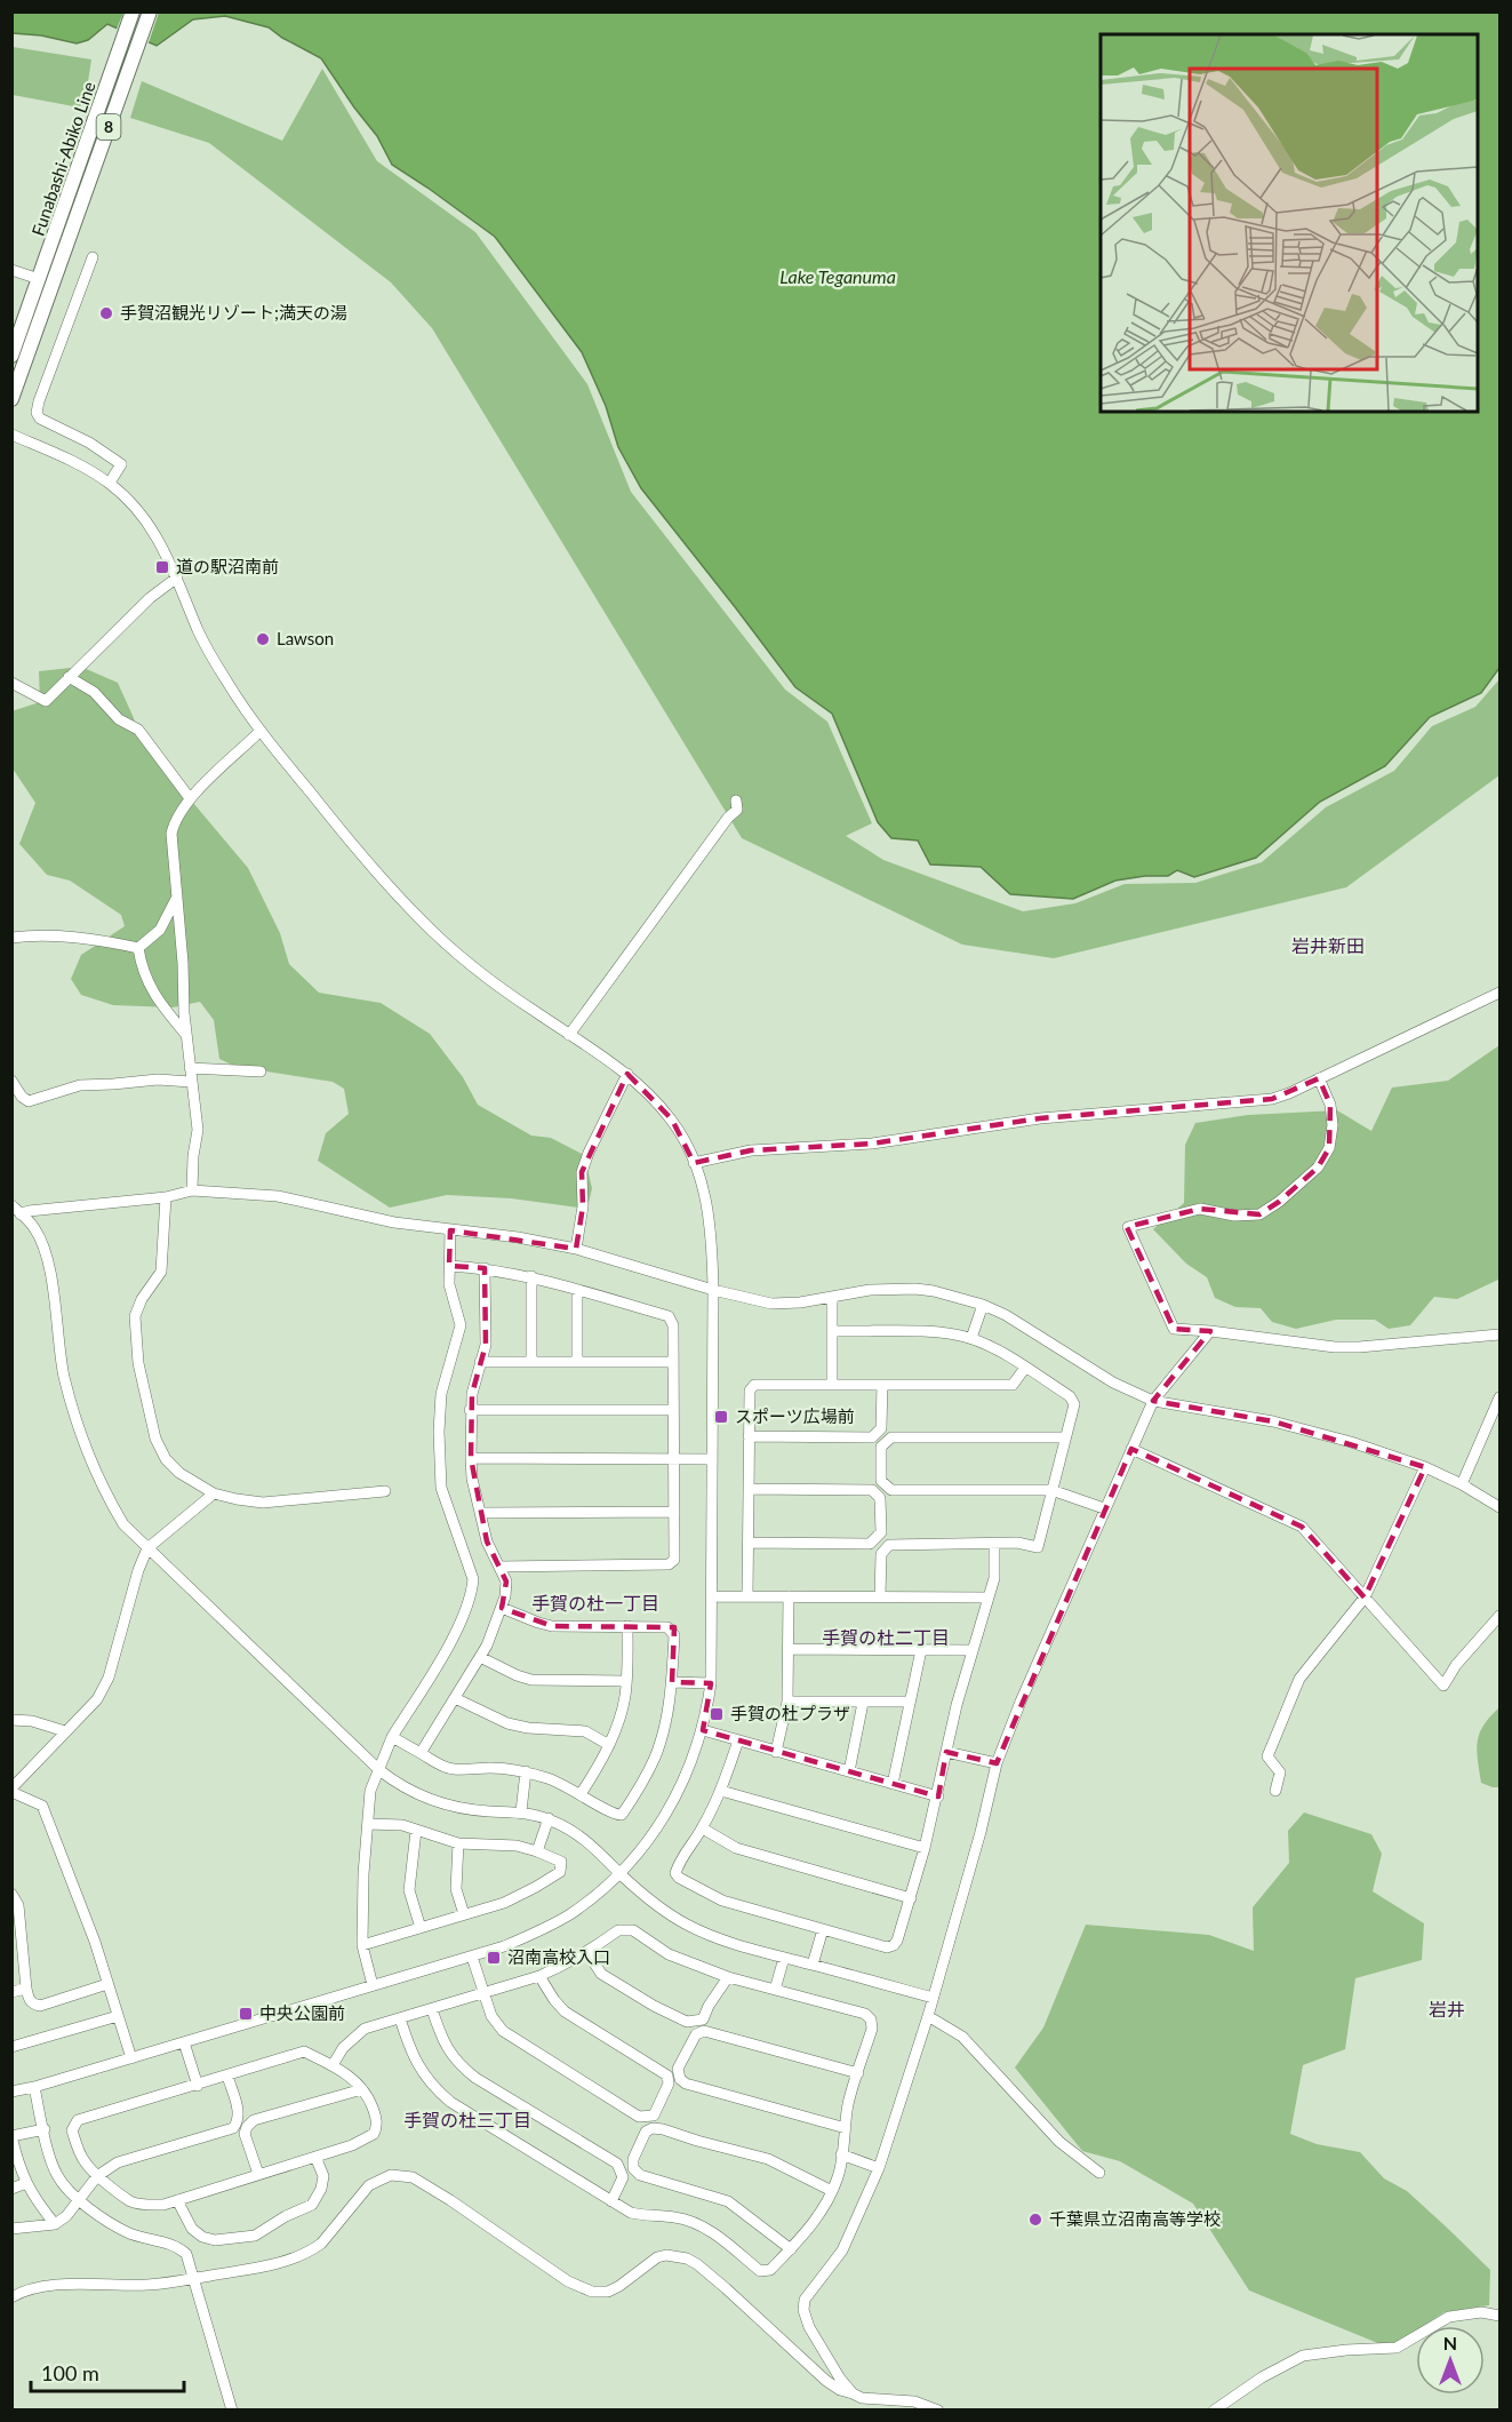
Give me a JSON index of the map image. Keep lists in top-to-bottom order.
{
  "streets": {
    "main road": ["8", "Funabashi-Abiko Line"]
  },
  "districts": [
    "岩井新田",
    "手賀の杜一丁目",
    "手賀の杜二丁目",
    "岩井",
    "手賀の杜三丁目"
  ],
  "water": ["Lake Teganuma"],
  "places": {
    "other": ["手賀沼観光リゾート;満天の湯", "Lawson", "千葉県立沼南高等学校"],
    "transit": [
      "道の駅沼南前",
      "スポーツ広場前",
      "手賀の杜プラザ",
      "沼南高校入口",
      "中央公園前"
    ]
  },
  "scale_bar": "100 m",
  "north": "top"
}
